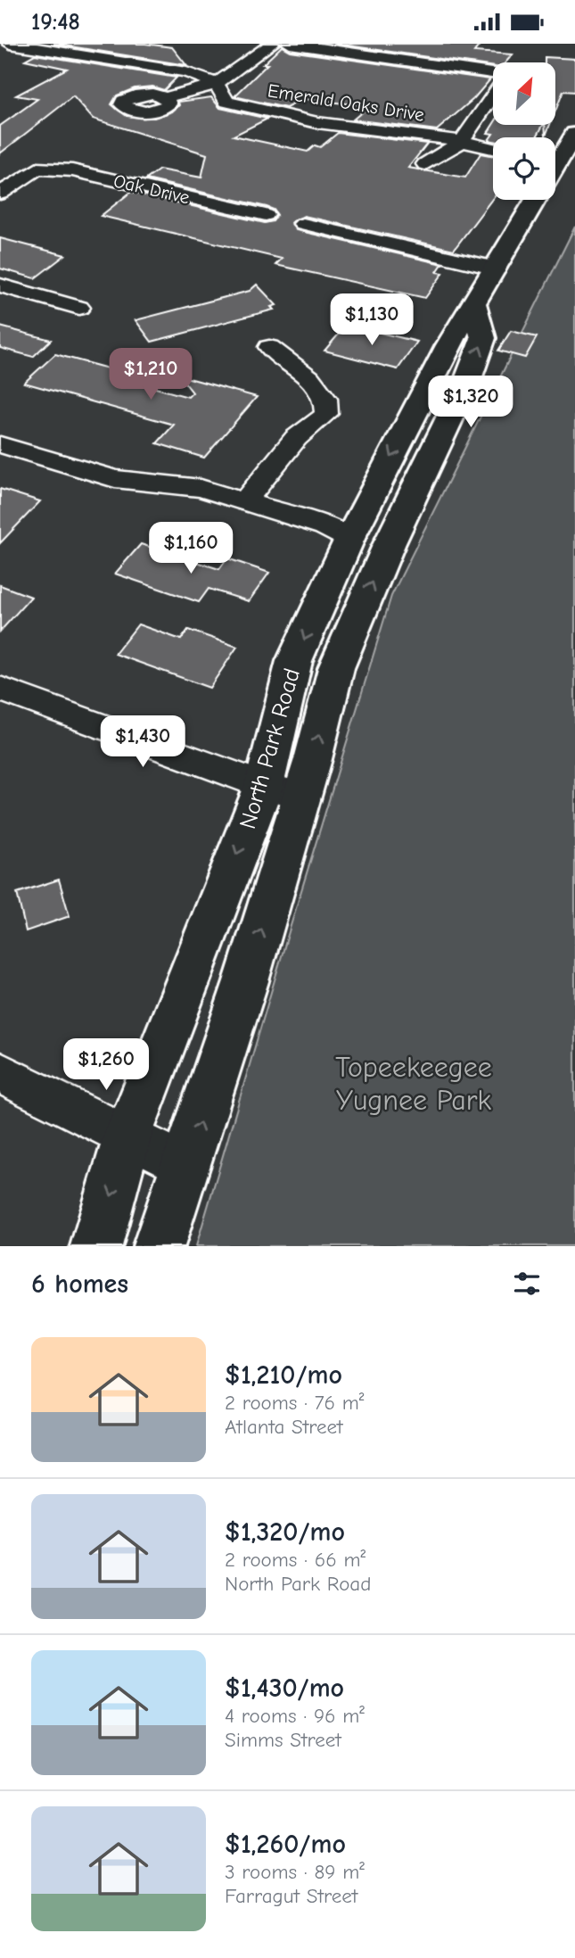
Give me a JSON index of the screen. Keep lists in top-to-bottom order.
{
  "streets": {
    "street": ["Emerald Oaks Drive", "Oak Drive", "North Park Road"]
  },
  "parks": ["Topeekeegee Yugnee Park"],
  "north": "top right",
  "page": {
    "status": "19:48",
    "price": [
      "$1,130",
      "$1,210",
      "$1,320",
      "$1,160",
      "$1,430",
      "$1,260"
    ],
    "heading": "6 homes",
    "list": [
      {
        "name": "$1,210/mo",
        "note": "2 rooms · 76 m² · Atlanta Street"
      },
      {
        "name": "$1,320/mo",
        "note": "2 rooms · 66 m² · North Park Road"
      },
      {
        "name": "$1,430/mo",
        "note": "4 rooms · 96 m² · Simms Street"
      },
      {
        "name": "$1,260/mo",
        "note": "3 rooms · 89 m² · Farragut Street"
      }
    ]
  }
}
